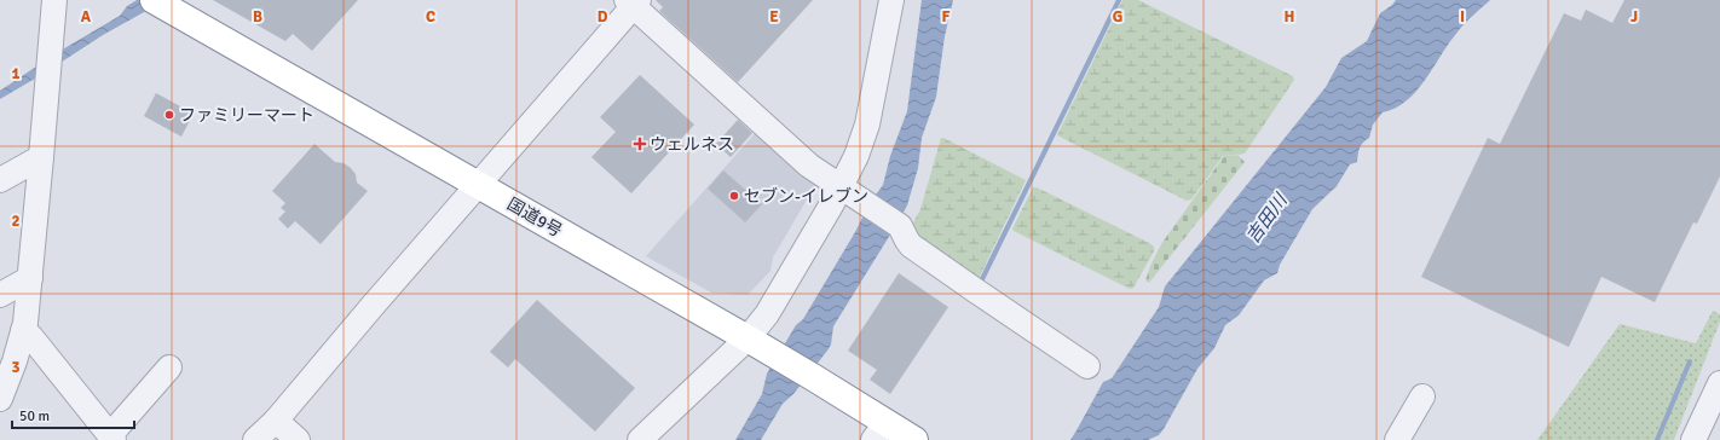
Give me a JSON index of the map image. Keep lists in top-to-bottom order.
{
  "streets": {
    "highway": ["国道9号"]
  },
  "water": ["吉田川"],
  "places": {
    "other": ["ファミリーマート", "セブン-イレブン"],
    "health": ["ウェルネス"]
  },
  "scale_bar": "50 m",
  "grid": {
    "columns": [
      "A",
      "B",
      "C",
      "D",
      "E",
      "F",
      "G",
      "H",
      "I",
      "J"
    ],
    "rows": ["1", "2", "3"]
  }
}
